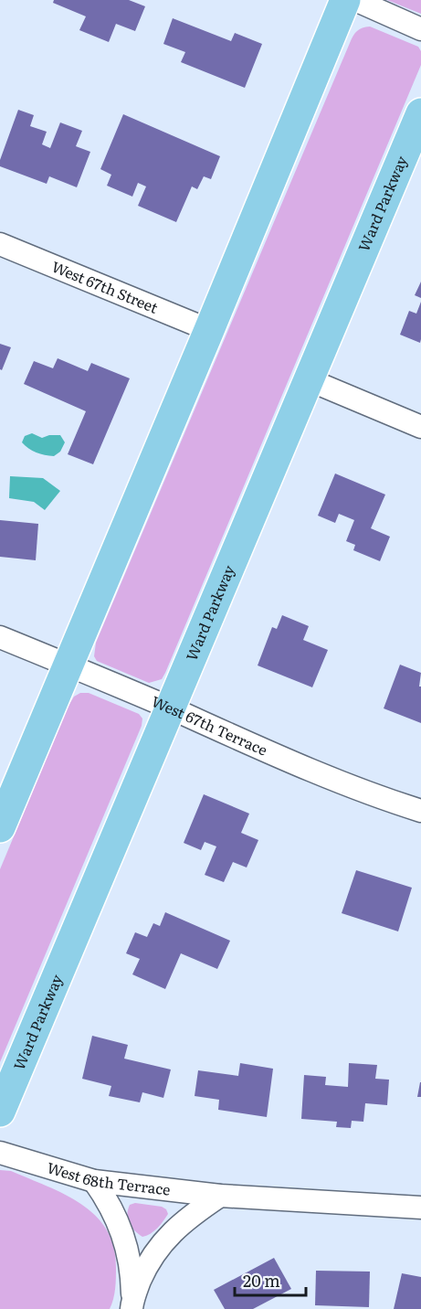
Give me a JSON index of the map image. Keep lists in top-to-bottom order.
{
  "streets": {
    "main road": ["Ward Parkway"],
    "street": ["West 67th Street", "West 67th Terrace", "West 68th Terrace"]
  },
  "crossings": [
    ["Ward Parkway", "West 67th Terrace"]
  ],
  "scale_bar": "20 m"
}
